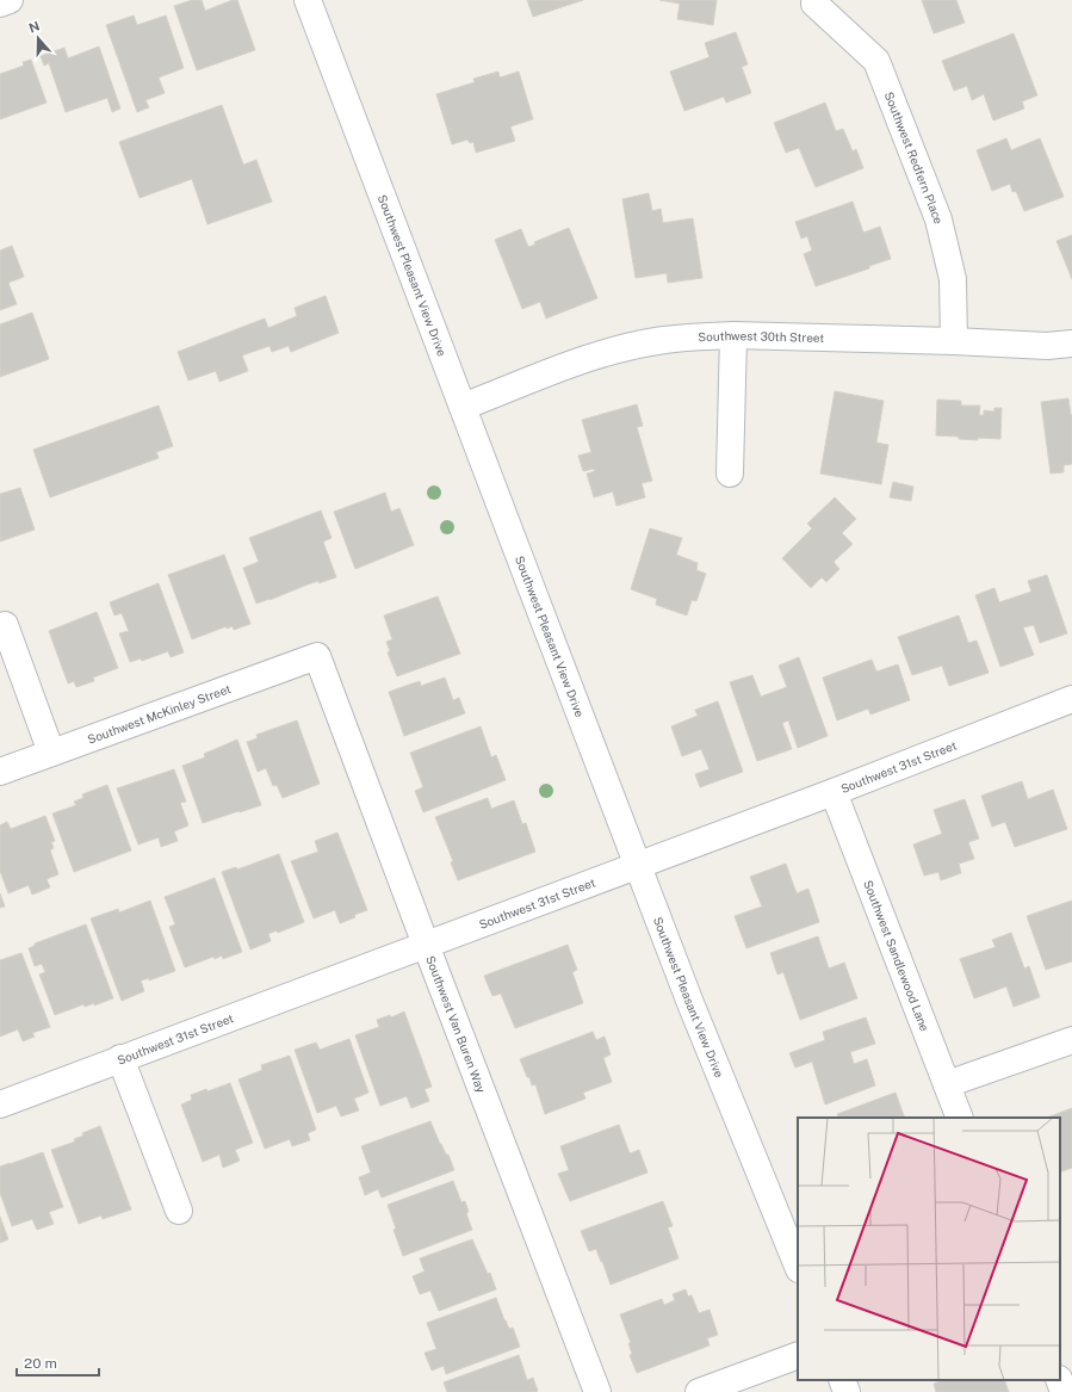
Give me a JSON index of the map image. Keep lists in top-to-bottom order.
{
  "streets": {
    "street": [
      "Southwest Redfern Place",
      "Southwest Pleasant View Drive",
      "Southwest 30th Street",
      "Southwest McKinley Street",
      "Southwest 31st Street",
      "Southwest Sandlewood Lane",
      "Southwest Van Buren Way"
    ]
  },
  "crossings": [
    ["Southwest Redfern Place", "Southwest 30th Street"],
    ["Southwest Pleasant View Drive", "Southwest 30th Street"],
    ["Southwest Pleasant View Drive", "Southwest 31st Street"],
    ["Southwest McKinley Street", "Southwest Van Buren Way"],
    ["Southwest 31st Street", "Southwest Sandlewood Lane"],
    ["Southwest 31st Street", "Southwest Van Buren Way"]
  ],
  "scale_bar": "20 m",
  "north": "top"
}
